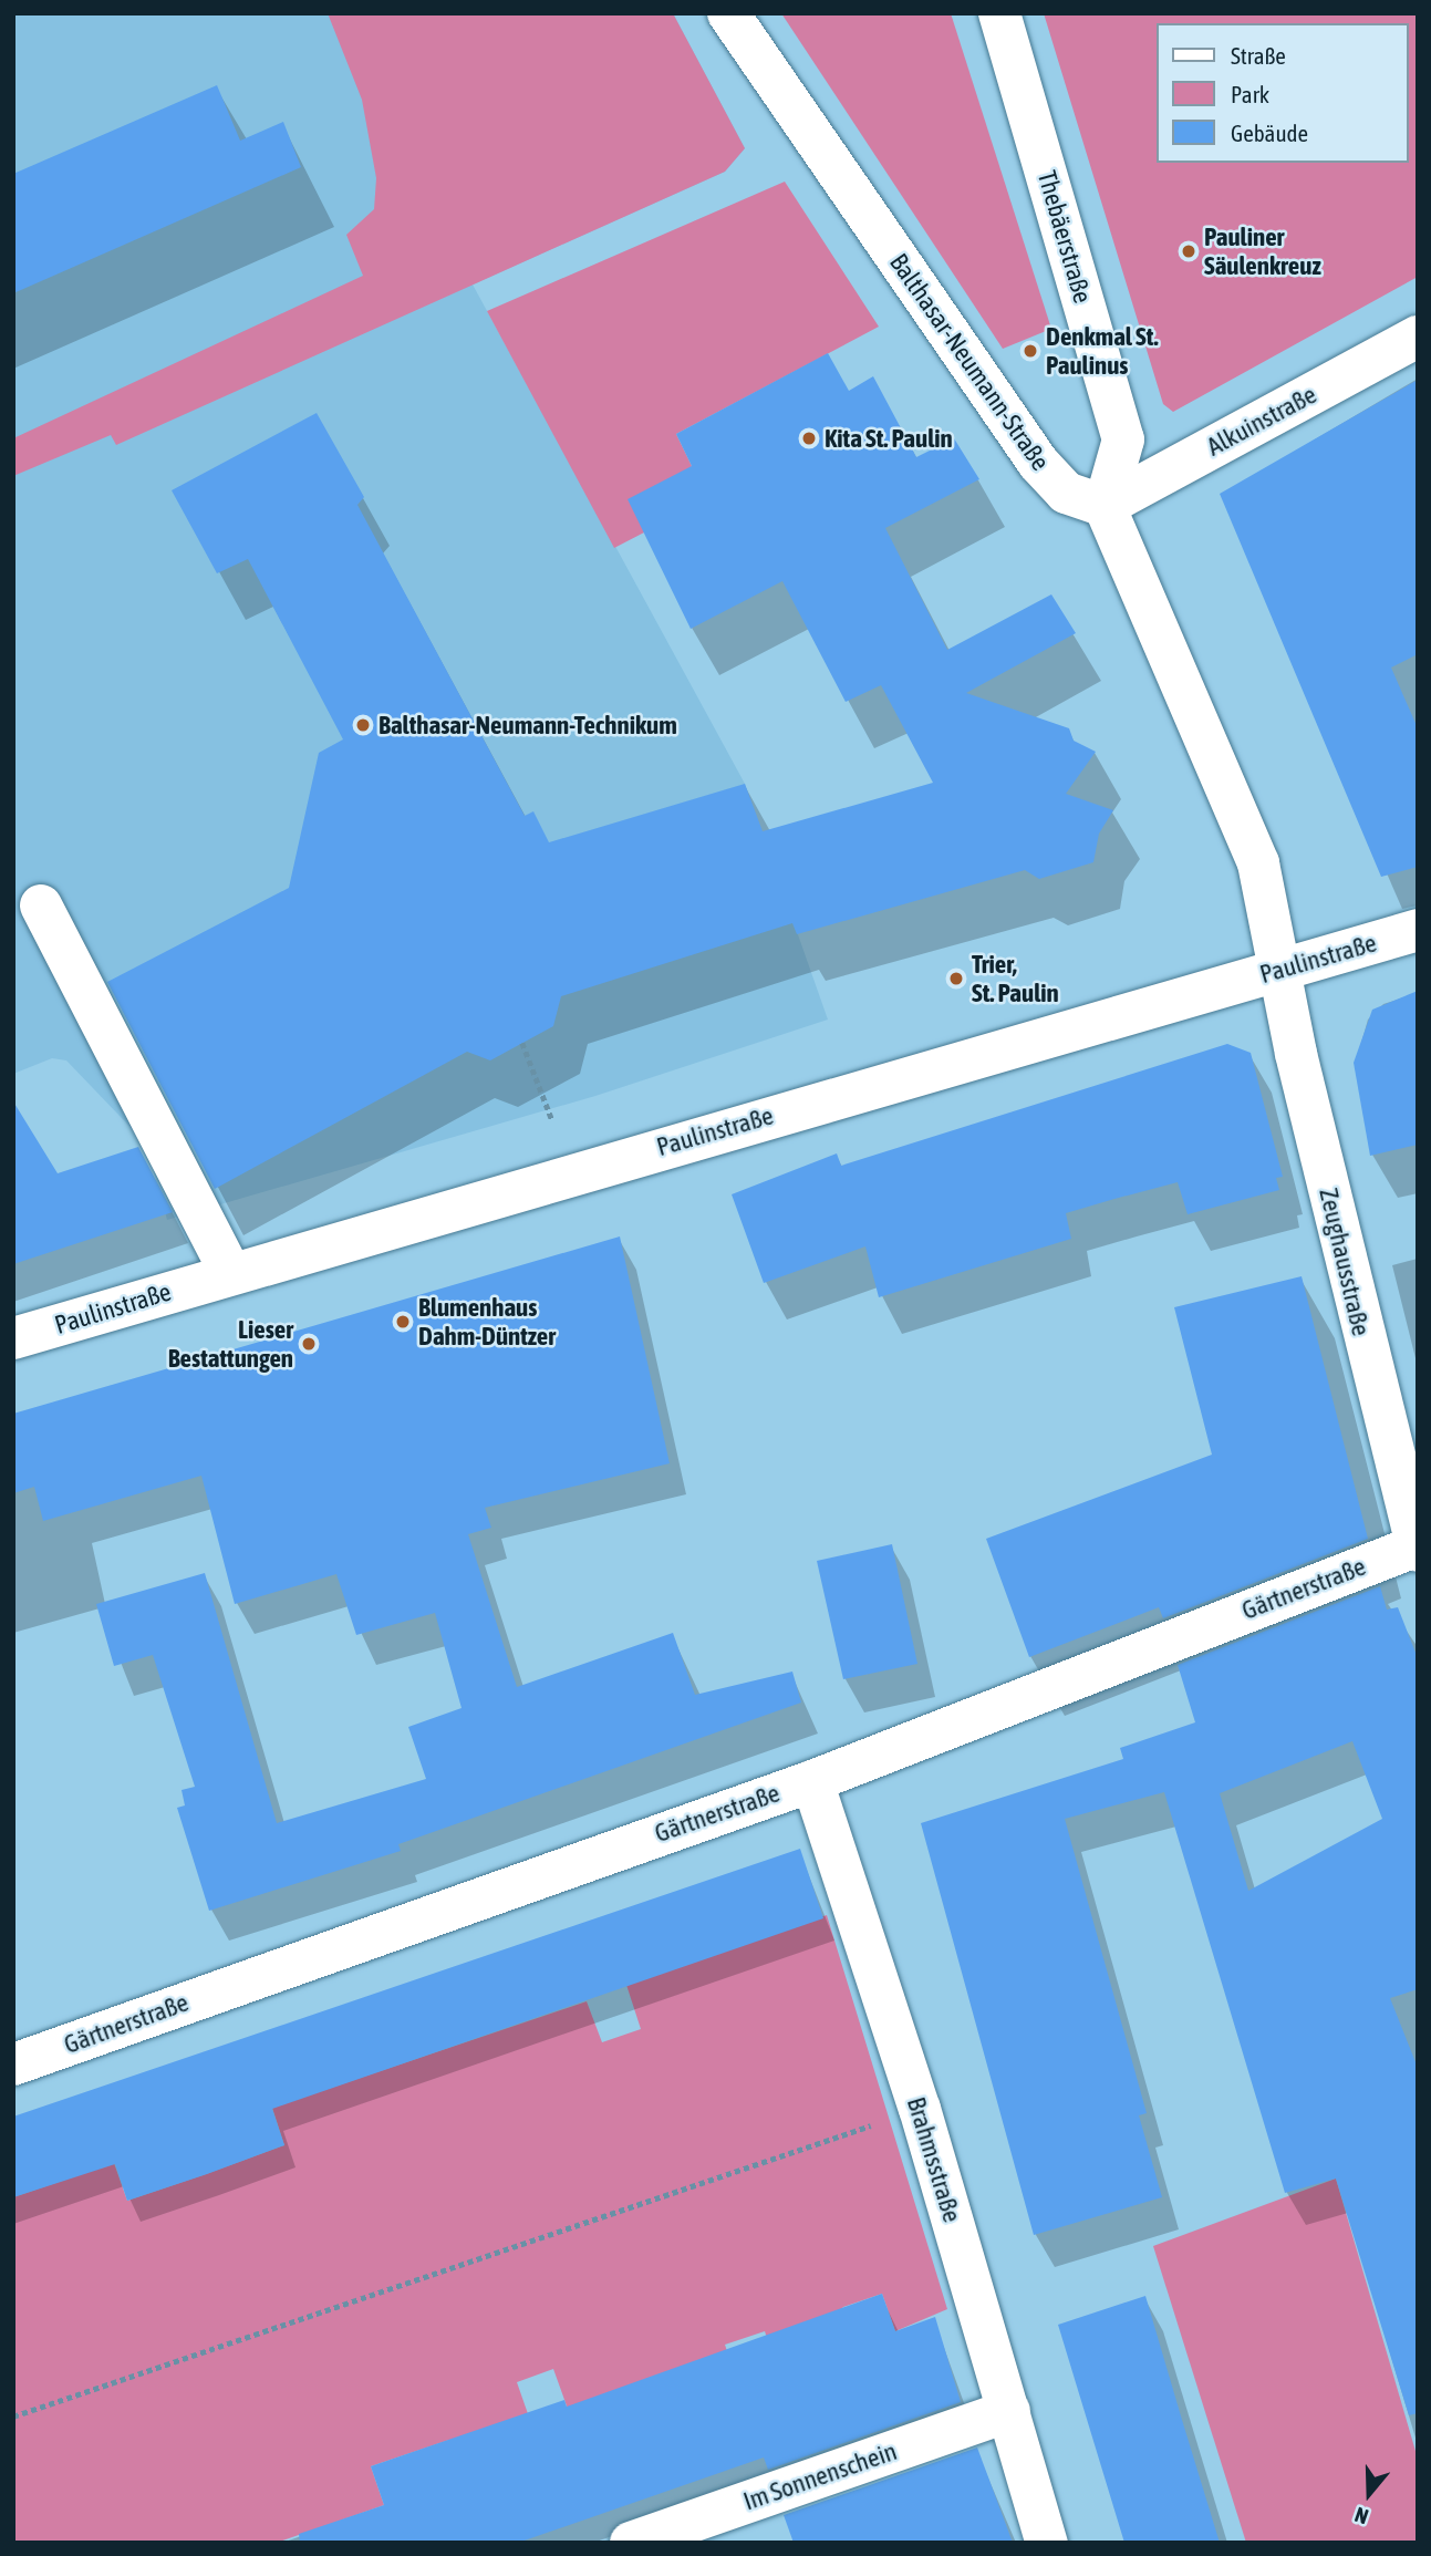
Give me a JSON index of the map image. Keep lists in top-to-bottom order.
{
  "streets": {
    "street": [
      "Thebäerstraße",
      "Balthasar-Neumann-Straße",
      "Alkuinstraße",
      "Paulinstraße",
      "Zeughausstraße",
      "Gärtnerstraße",
      "Brahmsstraße",
      "Im Sonnenschein"
    ]
  },
  "crossings": [
    ["Thebäerstraße", "Balthasar-Neumann-Straße"],
    ["Thebäerstraße", "Alkuinstraße"],
    ["Balthasar-Neumann-Straße", "Alkuinstraße"],
    ["Paulinstraße", "Zeughausstraße"],
    ["Zeughausstraße", "Gärtnerstraße"],
    ["Gärtnerstraße", "Brahmsstraße"],
    ["Brahmsstraße", "Im Sonnenschein"]
  ],
  "places": [
    "Pauliner Säulenkreuz",
    "Denkmal St. Paulinus",
    "Kita St. Paulin",
    "Balthasar-Neumann-Technikum",
    "Trier, St. Paulin",
    "Blumenhaus Dahm-Düntzer",
    "Lieser Bestattungen"
  ],
  "legend": ["Straße", "Park", "Gebäude"],
  "north": "bottom"
}
